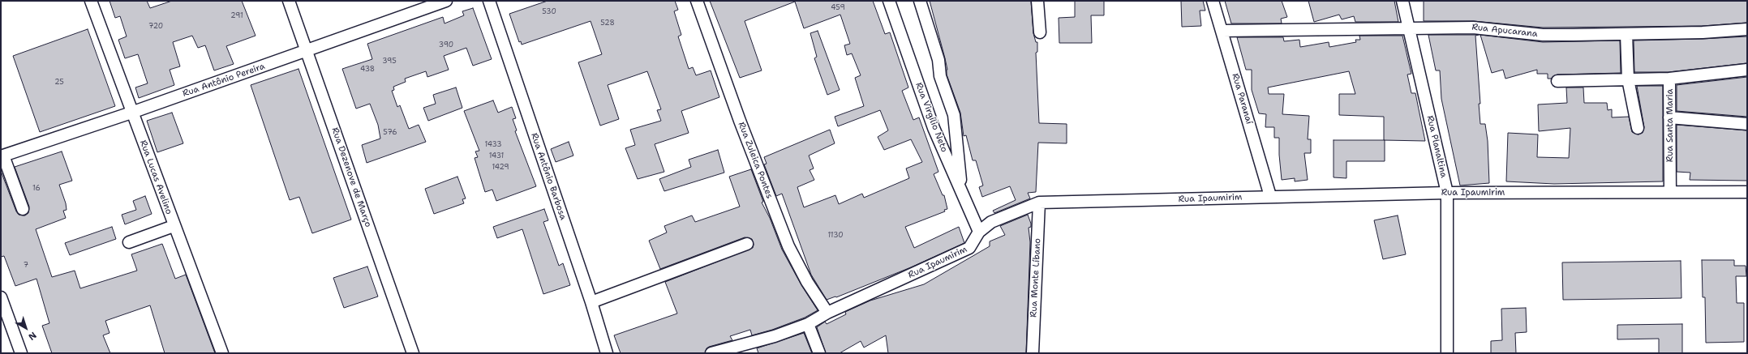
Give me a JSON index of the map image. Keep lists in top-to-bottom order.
{
  "streets": {
    "street": [
      "Rua Apucarana",
      "Rua Antônio Pereira",
      "Rua Paranaí",
      "Rua Virgílio Neto",
      "Rua Santa Maria",
      "Rua Planaltina",
      "Rua Zuleica Pontes",
      "Rua Antônio Barbosa",
      "Rua Lucas Avelino",
      "Rua Dezenove de Março",
      "Rua Ipaumirim",
      "Rua Monte Líbano"
    ]
  },
  "crossings": [
    ["Rua Apucarana", "Rua Paranaí"],
    ["Rua Apucarana", "Rua Planaltina"],
    ["Rua Antônio Pereira", "Rua Lucas Avelino"],
    ["Rua Antônio Pereira", "Rua Dezenove de Março"],
    ["Rua Paranaí", "Rua Ipaumirim"],
    ["Rua Virgílio Neto", "Rua Ipaumirim"],
    ["Rua Santa Maria", "Rua Ipaumirim"],
    ["Rua Planaltina", "Rua Ipaumirim"],
    ["Rua Zuleica Pontes", "Rua Ipaumirim"],
    ["Rua Ipaumirim", "Rua Monte Líbano"]
  ],
  "house_numbers": [
    "459",
    "530",
    "291",
    "528",
    "720",
    "390",
    "395",
    "438",
    "25",
    "576",
    "1433",
    "1431",
    "1429",
    "16",
    "1130",
    "7"
  ],
  "north": "bottom right"
}
